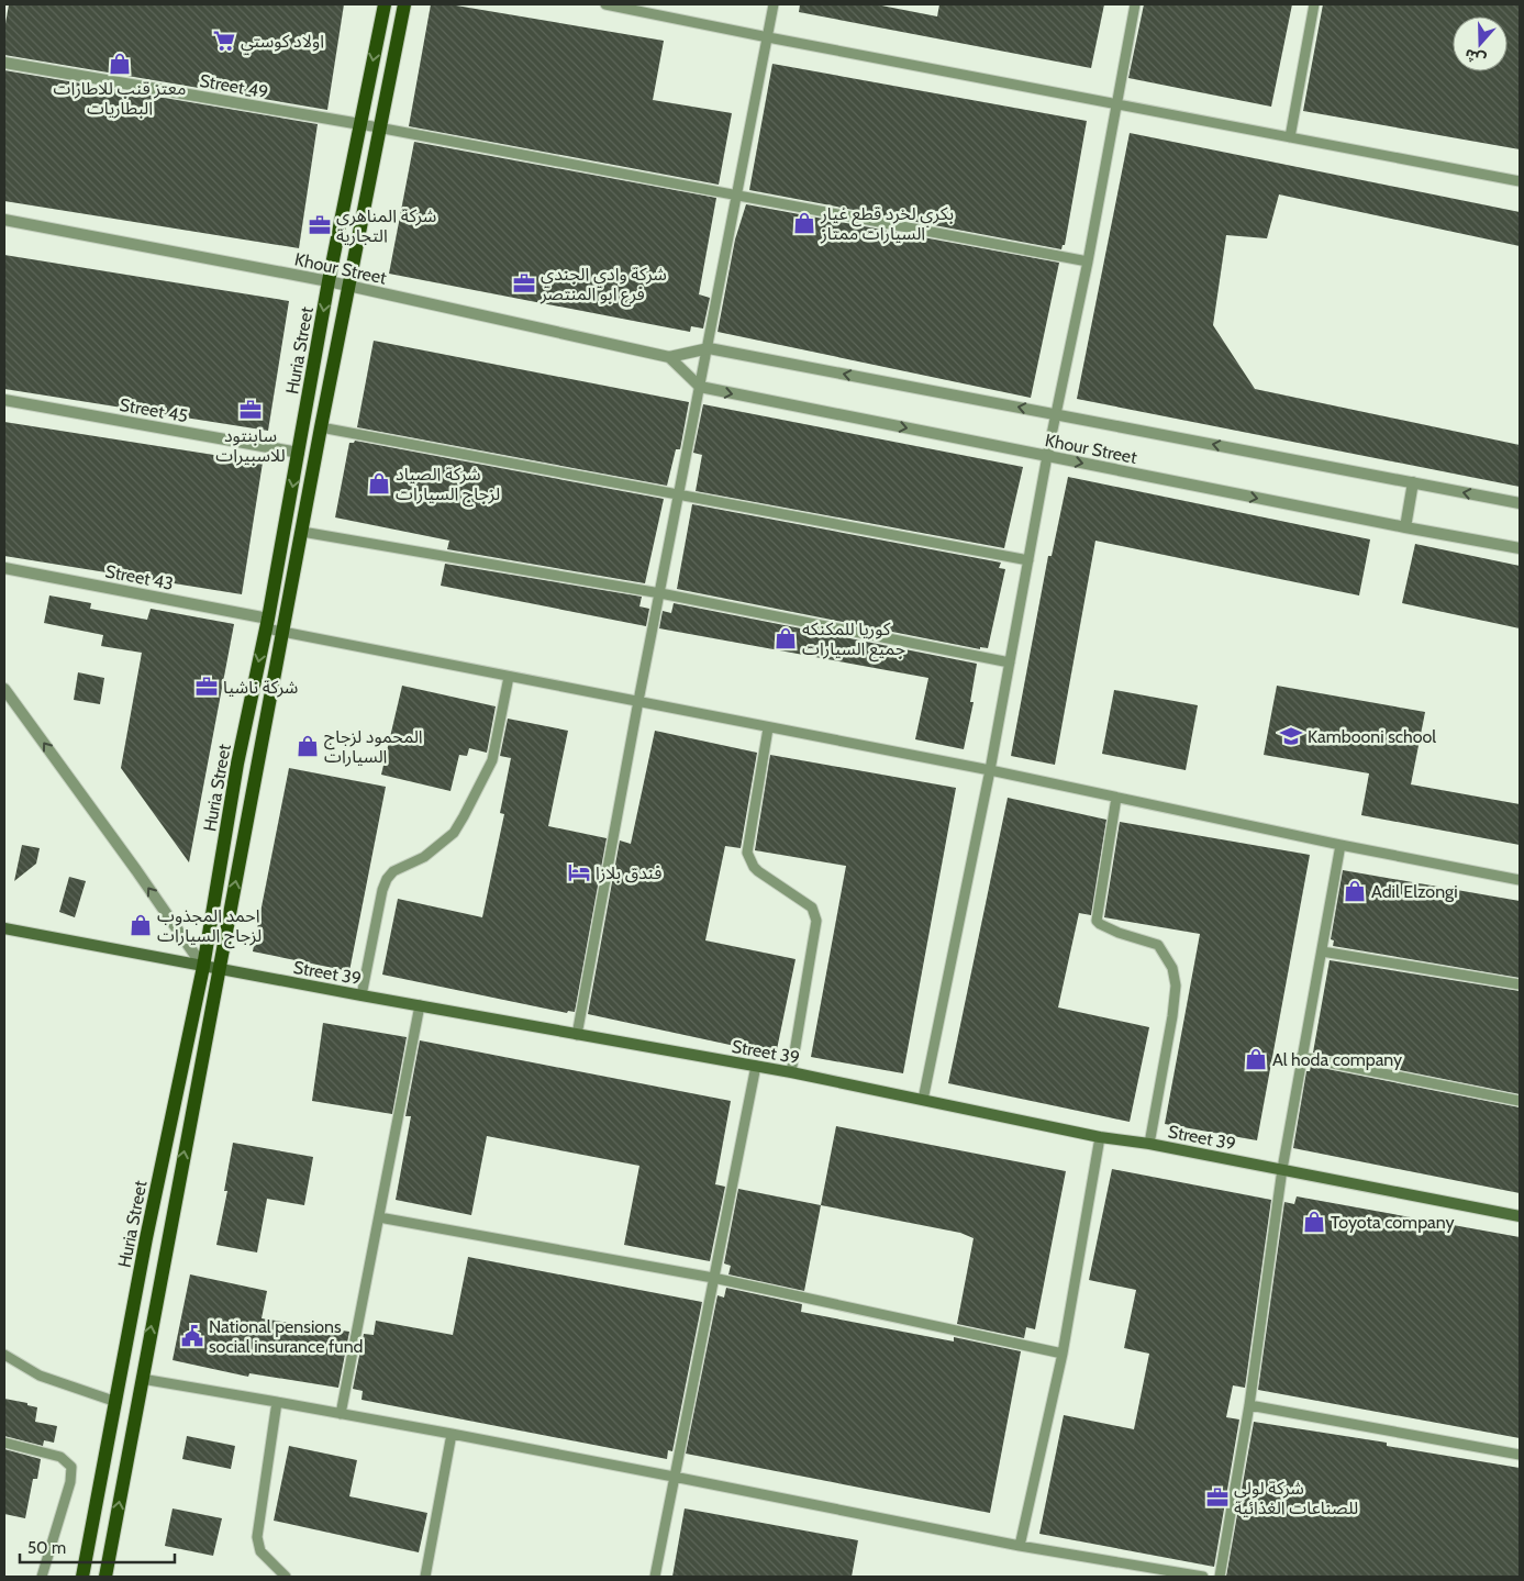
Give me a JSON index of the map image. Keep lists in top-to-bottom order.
{
  "streets": {
    "main road": ["Huria Street"],
    "street": [
      "Street 49",
      "Khour Street",
      "Street 45",
      "Street 43",
      "Street 39"
    ]
  },
  "crossings": [
    ["Street 49", "Huria Street"],
    ["Khour Street", "Huria Street"],
    ["Huria Street", "Street 45"],
    ["Huria Street", "Street 43"],
    ["Huria Street", "Street 39"]
  ],
  "places": {
    "supermarket": ["اولاد كوستي"],
    "shop": [
      "معتز قنب للاطارات البطاريات",
      "بكري لخرد قطع غيار السيارات ممتاز",
      "شركة الصياد لزجاج السيارات",
      "كوريا للمكنكه جميع السيارات",
      "المحمود لزجاج السيارات",
      "Adil Elzongi",
      "احمد المجذوب لزجاج السيارات",
      "Al hoda company",
      "Toyota company"
    ],
    "office": [
      "شركة المناهري التجارية",
      "شركة وادي الجندي فرع ابو المنتصر",
      "سابنتود للاسبيرات",
      "شركة ناشيا",
      "شركة لولي للصناعات الغذائية"
    ],
    "school or university": ["Kambooni school"],
    "hotel": ["فندق بلازا"],
    "public building": ["National pensions social insurance fund"]
  },
  "scale_bar": "50 m",
  "north": "bottom"
}
